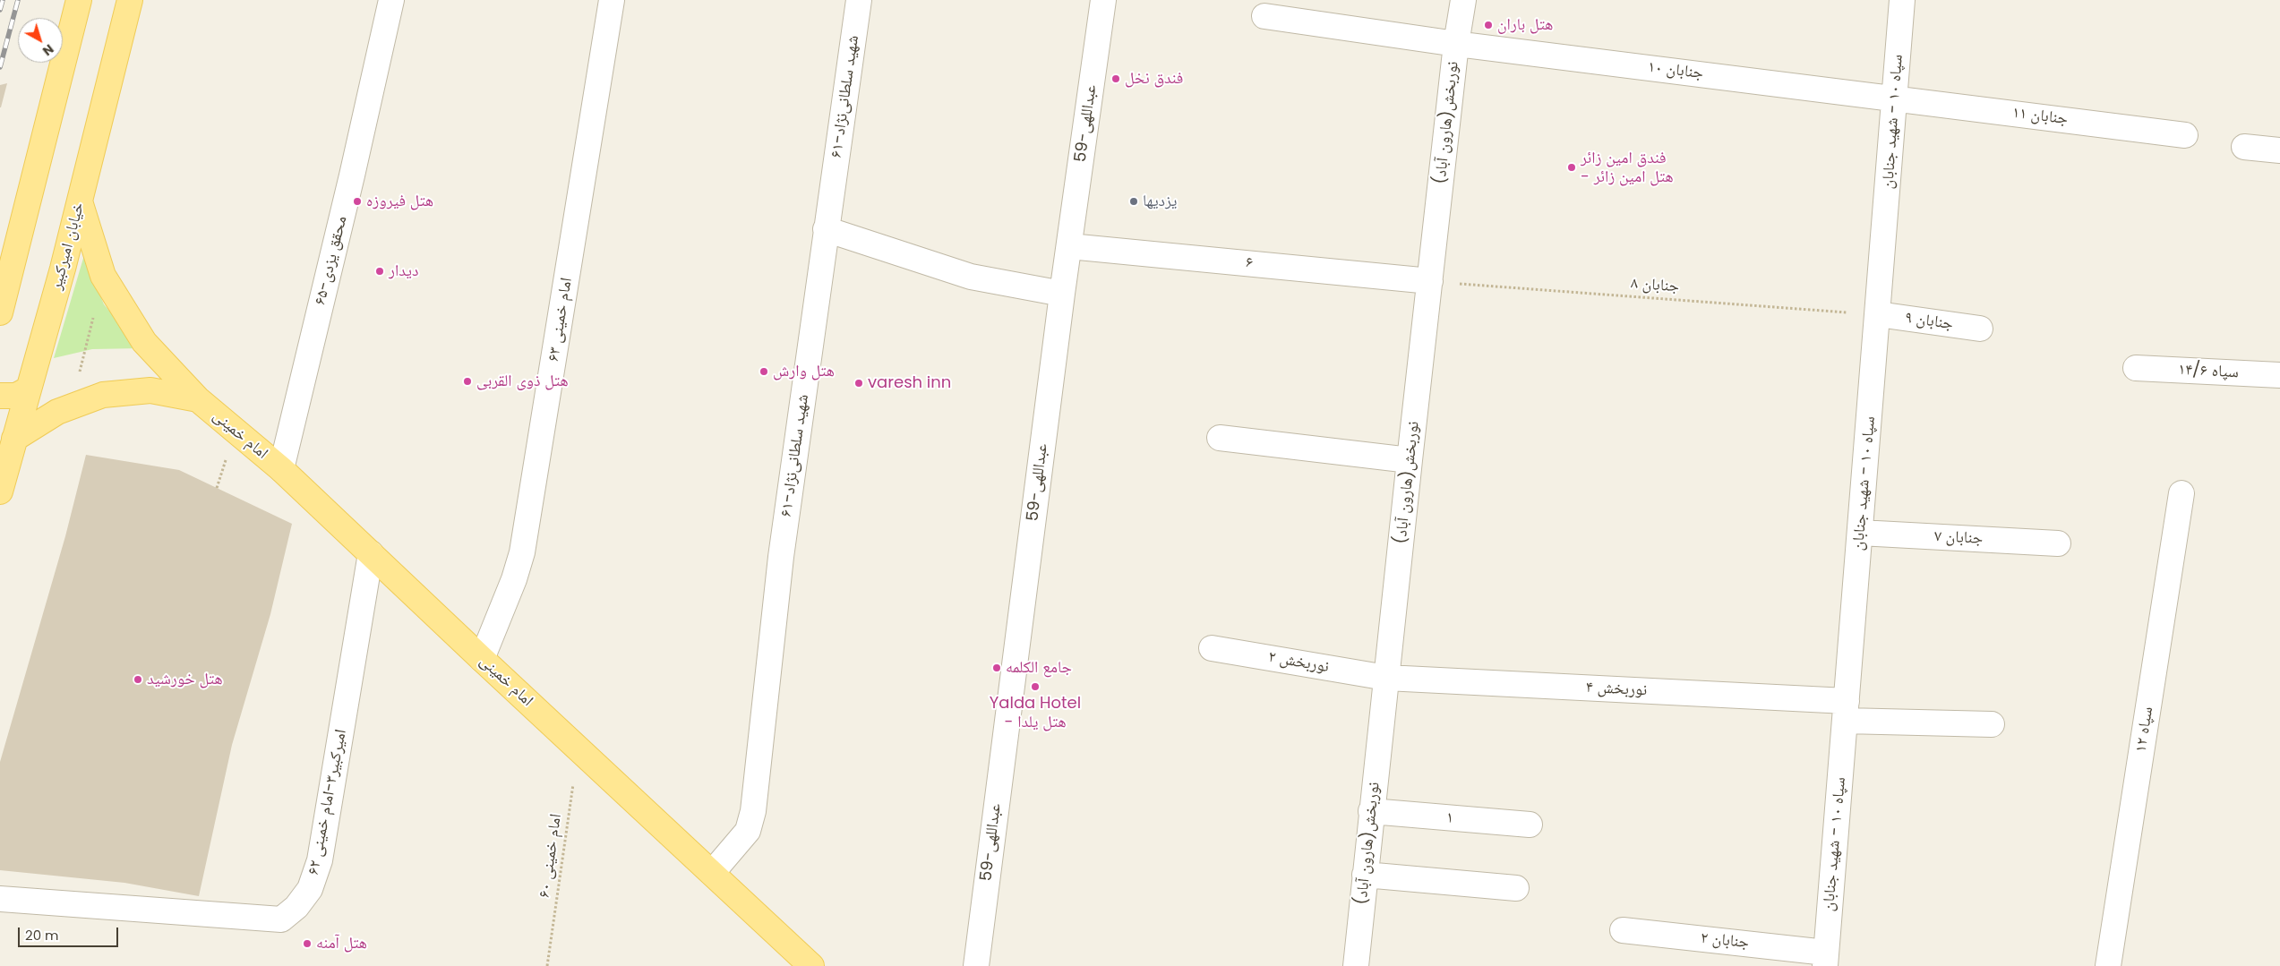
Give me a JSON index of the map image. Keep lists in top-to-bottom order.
{
  "streets": {
    "main road": ["خیابان امیرکبیر", "امام خمینی"],
    "street": [
      "جنابان ۱۰",
      "شهید سلطانی‌نژاد-۶۱",
      "جنابان ۱۱",
      "سپاه ۱۰ - شهید جنابان",
      "نوربخش(هارون آباد)",
      "عبداللهی-59",
      "محقق یزدی-۶۵",
      "۶",
      "امام خمینی ۶۳",
      "جنابان ۹",
      "سپاه ۱۴/۶",
      "جنابان ۷",
      "نوربخش ۲",
      "نوربخش ۴",
      "سپاه ۱۲",
      "امیرکبیر۳-امام خمینی ۶۲",
      "۱",
      "جنابان ۲"
    ],
    "path": ["جنابان ۸", "امام خمینی ۶۰"]
  },
  "crossings": [
    ["جنابان ۱۰", "جنابان ۱۱"],
    ["جنابان ۱۰", "سپاه ۱۰ - شهید جنابان"],
    ["جنابان ۱۰", "نوربخش(هارون آباد)"],
    ["شهید سلطانی‌نژاد-۶۱", "امام خمینی"],
    ["جنابان ۱۱", "سپاه ۱۰ - شهید جنابان"],
    ["سپاه ۱۰ - شهید جنابان", "جنابان ۸"],
    ["سپاه ۱۰ - شهید جنابان", "جنابان ۹"],
    ["سپاه ۱۰ - شهید جنابان", "جنابان ۷"],
    ["سپاه ۱۰ - شهید جنابان", "نوربخش ۴"],
    ["سپاه ۱۰ - شهید جنابان", "جنابان ۲"],
    ["نوربخش(هارون آباد)", "۶"],
    ["نوربخش(هارون آباد)", "جنابان ۸"],
    ["نوربخش(هارون آباد)", "نوربخش ۲"],
    ["نوربخش(هارون آباد)", "نوربخش ۴"],
    ["نوربخش(هارون آباد)", "۱"],
    ["عبداللهی-59", "۶"],
    ["خیابان امیرکبیر", "امام خمینی"],
    ["محقق یزدی-۶۵", "امام خمینی"],
    ["۶", "جنابان ۸"],
    ["جنابان ۸", "جنابان ۹"],
    ["امام خمینی ۶۳", "امام خمینی"],
    ["امام خمینی", "امیرکبیر۳-امام خمینی ۶۲"],
    ["امام خمینی", "امام خمینی ۶۰"],
    ["نوربخش ۲", "نوربخش ۴"]
  ],
  "places": [
    "هتل باران",
    "فندق نخل",
    "فندق امین زائر - هتل امین زائر",
    "هتل فیروزه",
    "یزدیها",
    "ديدار",
    "هتل وارش",
    "هتل ذوی القربی",
    "varesh inn",
    "جامع الکلمه",
    "هتل خورشید",
    "Yalda Hotel - هتل یلدا",
    "هتل آمنه"
  ],
  "scale_bar": "20 m",
  "north": "bottom right"
}
